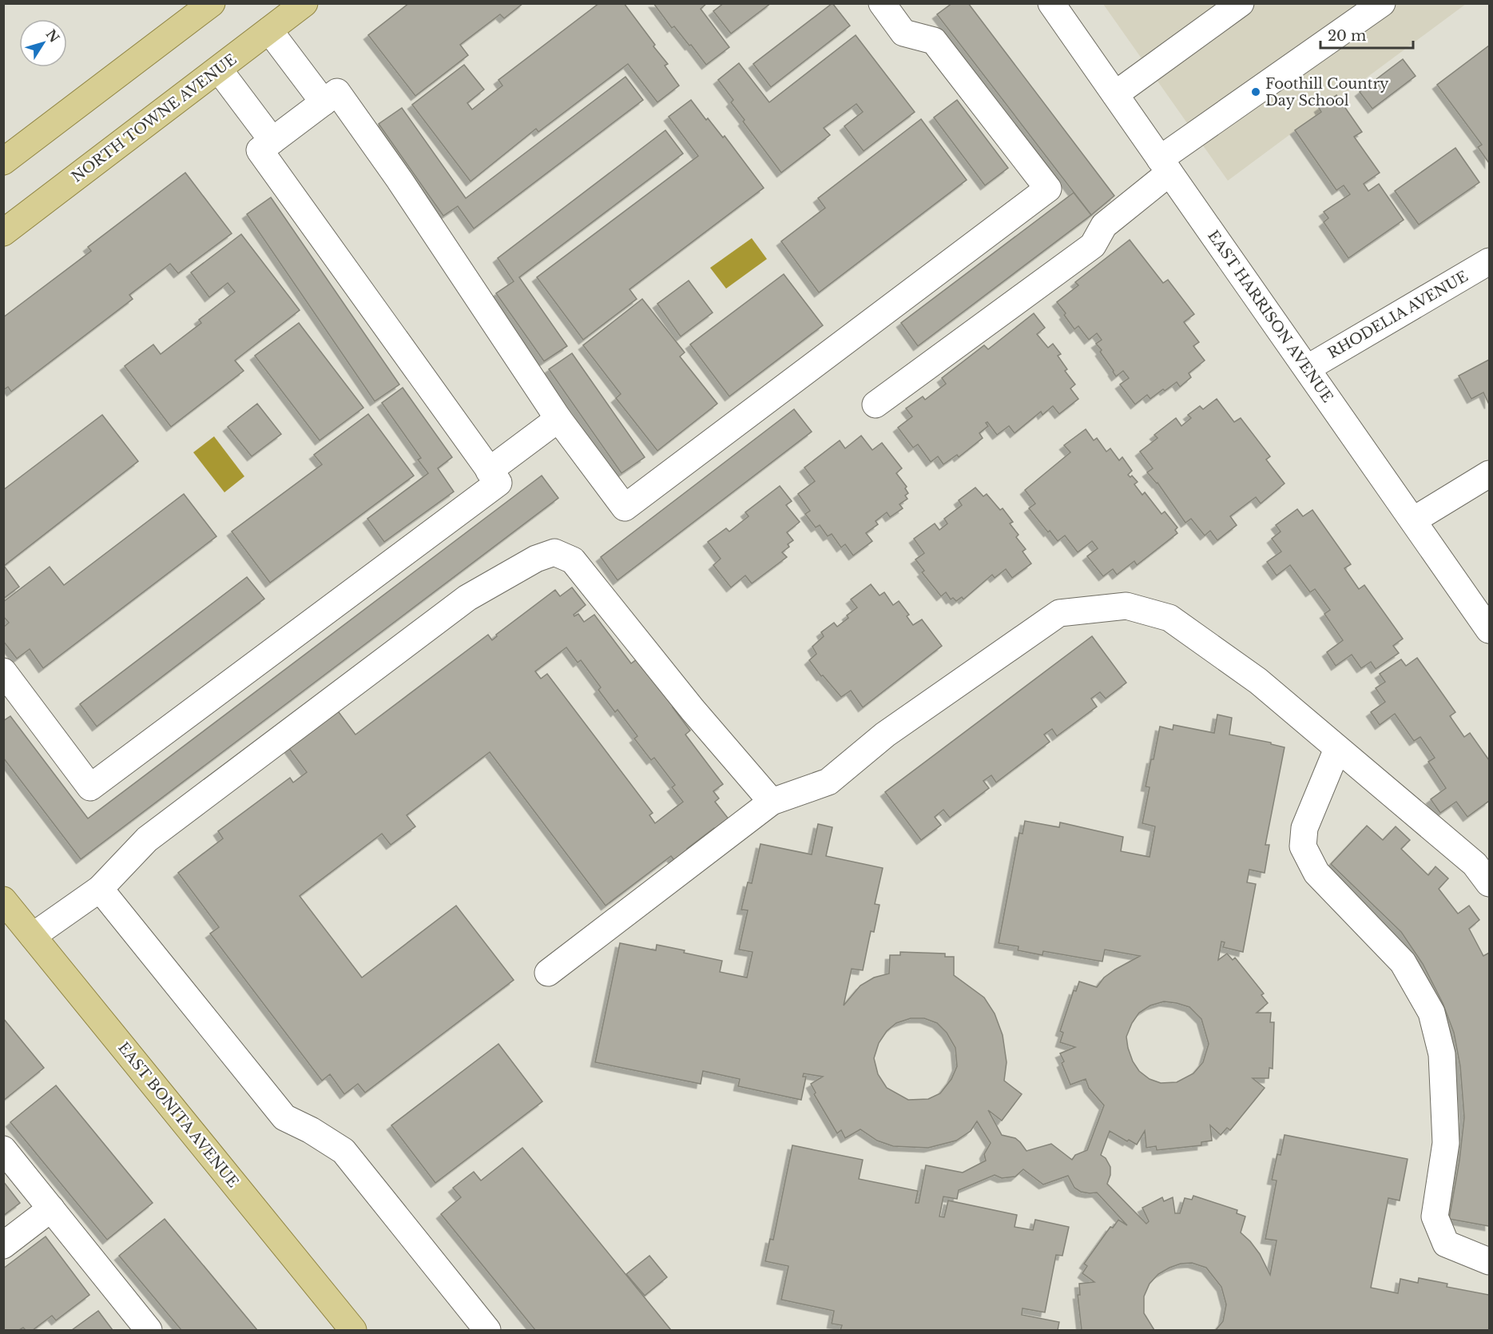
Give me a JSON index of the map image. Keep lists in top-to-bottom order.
{
  "streets": {
    "main road": ["NORTH TOWNE AVENUE", "EAST BONITA AVENUE"],
    "street": ["RHODELIA AVENUE", "EAST HARRISON AVENUE"]
  },
  "crossings": [
    ["RHODELIA AVENUE", "EAST HARRISON AVENUE"]
  ],
  "places": ["Foothill Country Day School"],
  "scale_bar": "20 m",
  "north": "top right"
}
